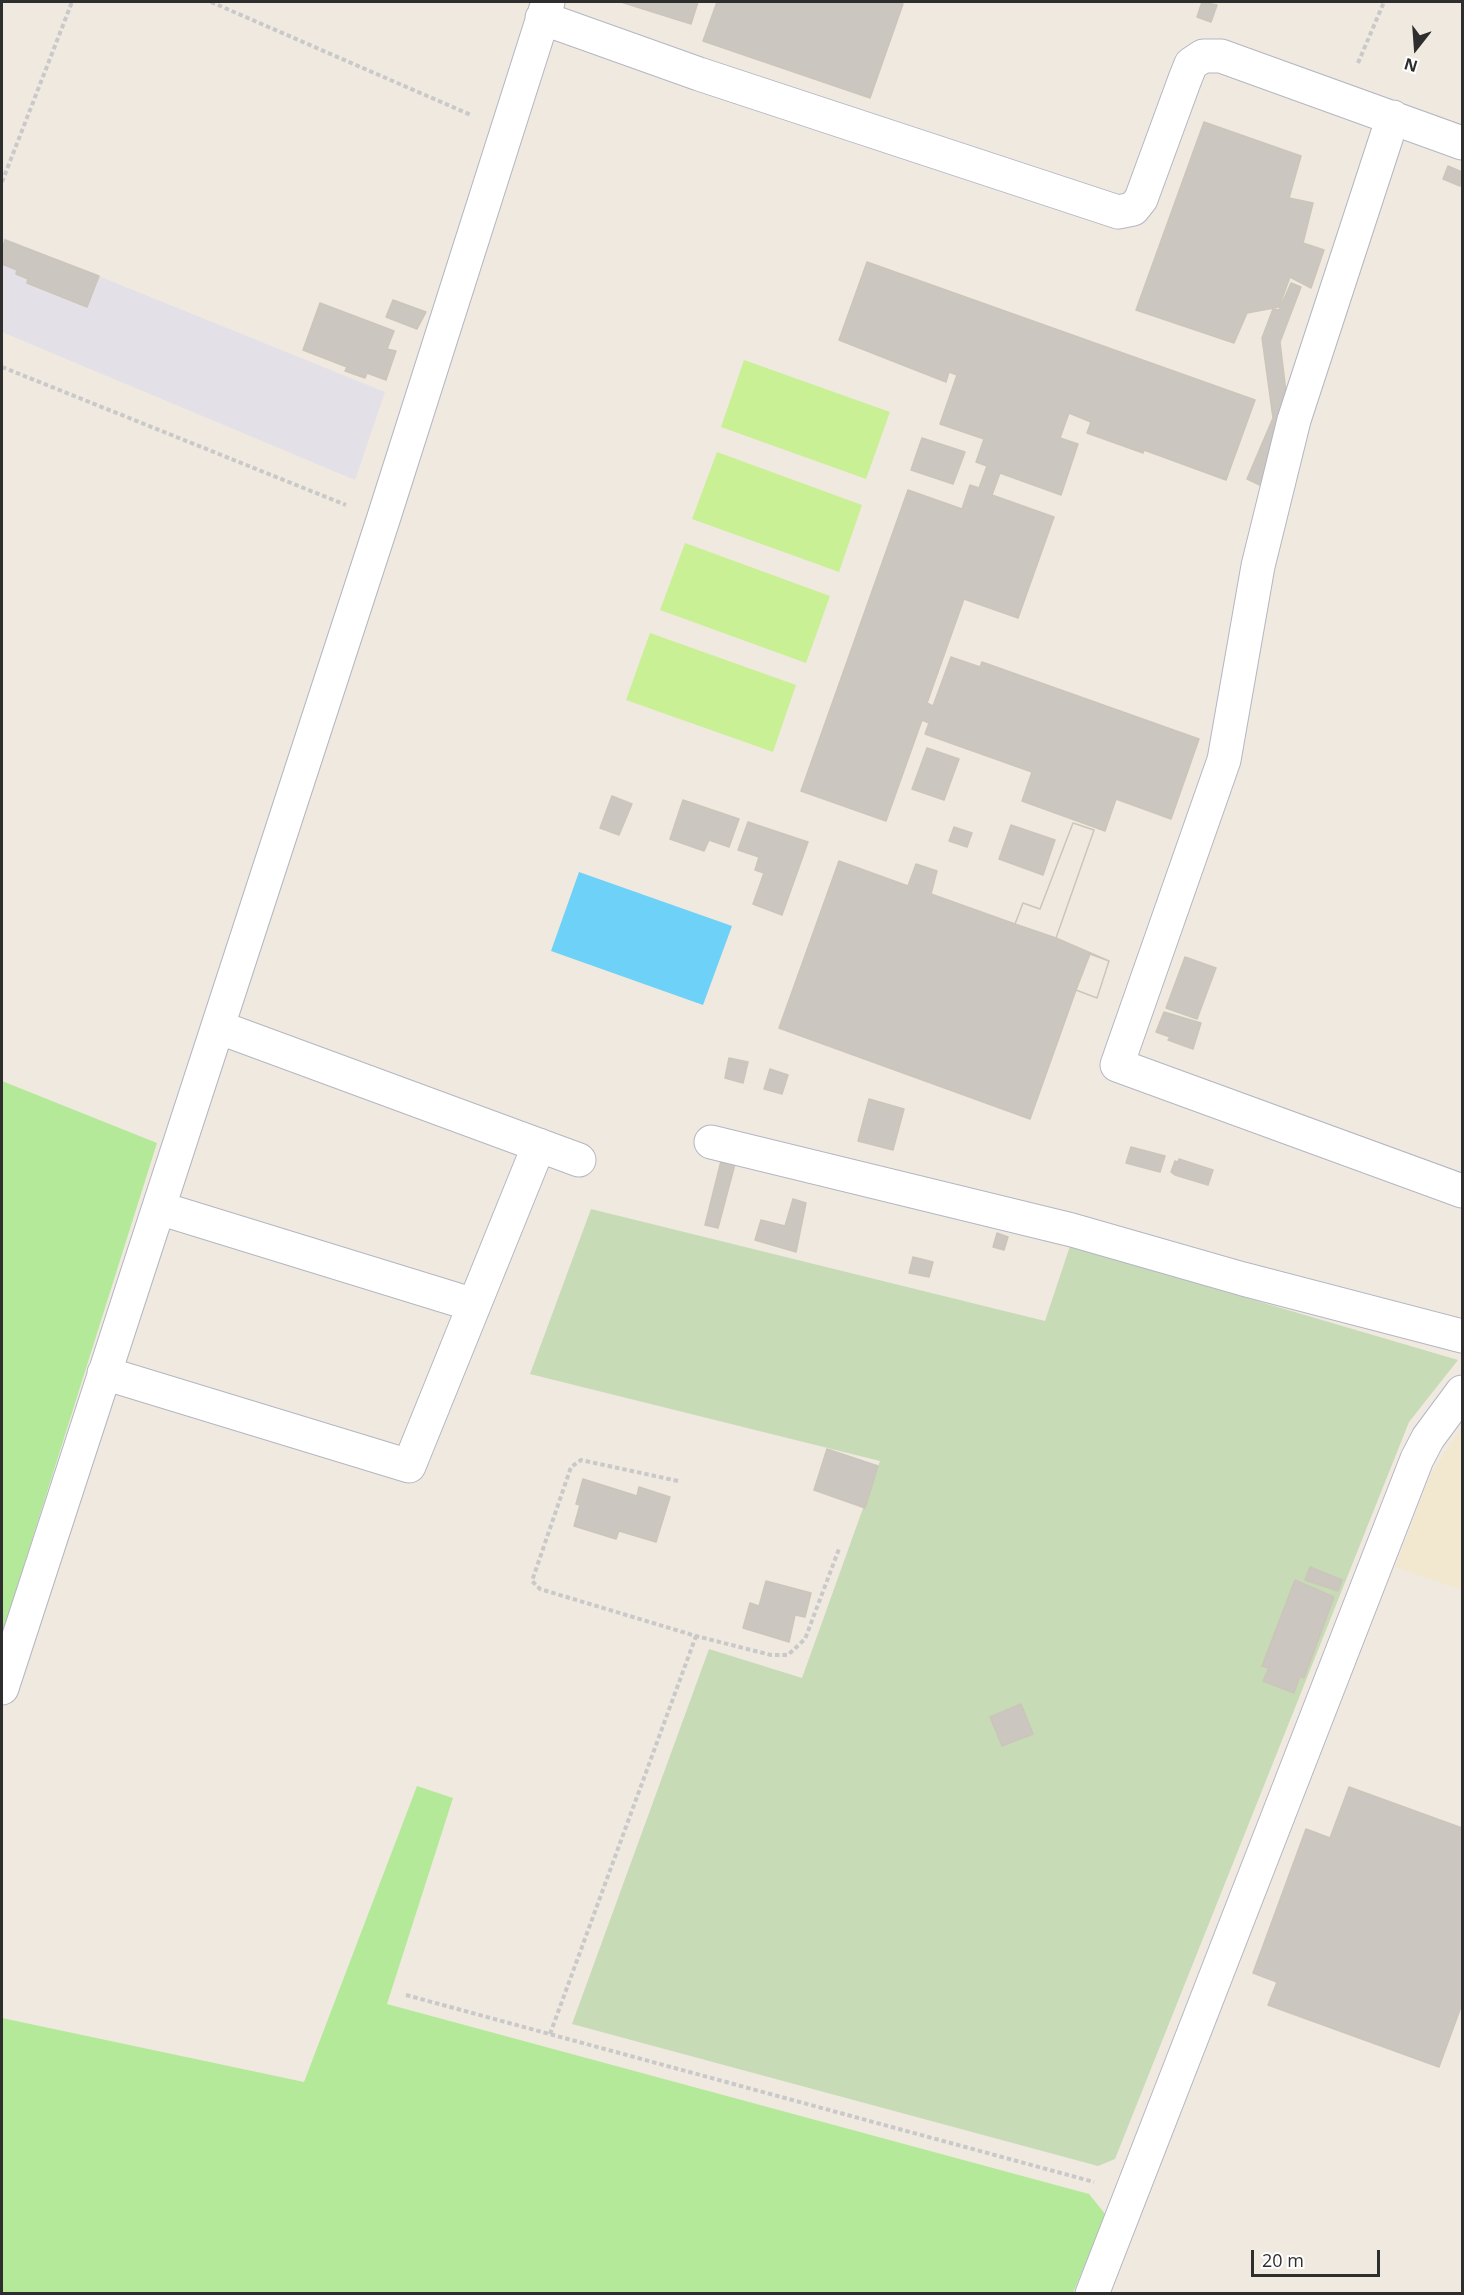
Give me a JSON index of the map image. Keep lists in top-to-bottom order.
{
  "scale_bar": "20 m",
  "north": "bottom"
}
